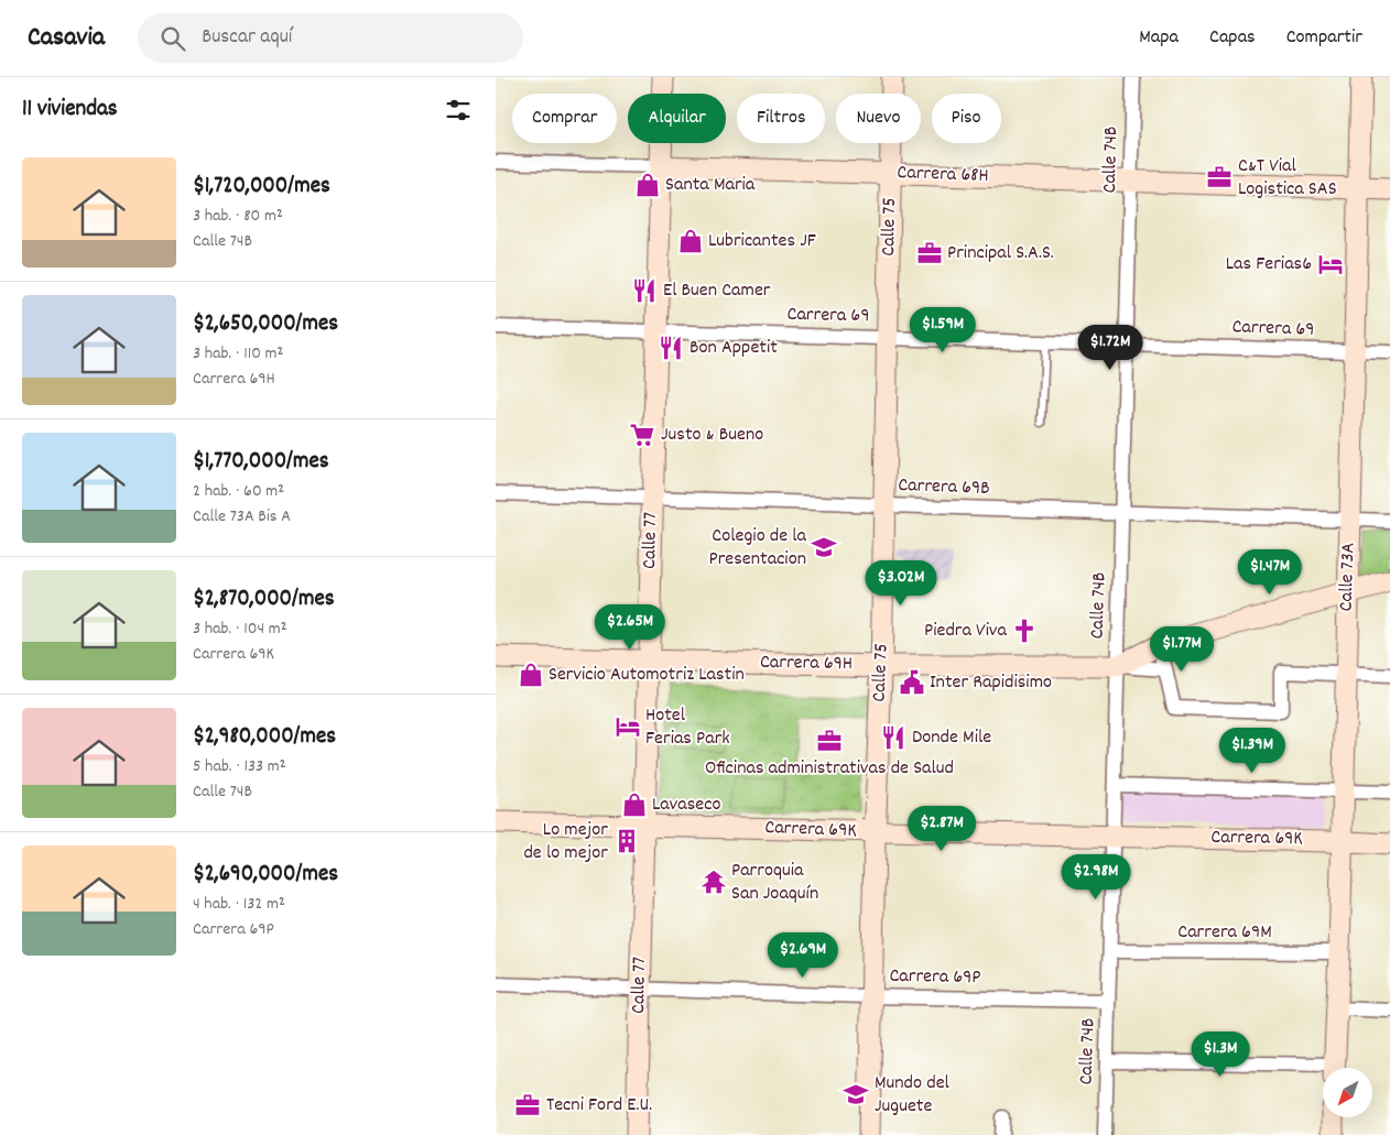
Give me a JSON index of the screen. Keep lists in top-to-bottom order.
{
  "streets": {
    "street": [
      "Calle 74B",
      "Carrera 68H",
      "Calle 75",
      "Carrera 69",
      "Carrera 69B",
      "Calle 77",
      "Calle 73A",
      "Carrera 69H",
      "Carrera 69K",
      "Carrera 69M",
      "Carrera 69P"
    ]
  },
  "crossings": [
    ["Calle 74B", "Carrera 68H"],
    ["Calle 74B", "Carrera 69"],
    ["Calle 74B", "Carrera 69B"],
    ["Calle 74B", "Carrera 69H"],
    ["Calle 74B", "Carrera 69K"],
    ["Calle 74B", "Carrera 69M"],
    ["Calle 74B", "Carrera 69P"],
    ["Carrera 68H", "Calle 75"],
    ["Carrera 68H", "Calle 77"],
    ["Carrera 68H", "Calle 73A"],
    ["Calle 75", "Carrera 69"],
    ["Calle 75", "Carrera 69B"],
    ["Calle 75", "Carrera 69H"],
    ["Calle 75", "Carrera 69K"],
    ["Calle 75", "Carrera 69P"],
    ["Carrera 69", "Calle 77"],
    ["Carrera 69", "Calle 73A"],
    ["Carrera 69B", "Calle 77"],
    ["Carrera 69B", "Calle 73A"],
    ["Calle 77", "Carrera 69H"],
    ["Calle 77", "Carrera 69K"],
    ["Calle 77", "Carrera 69P"],
    ["Calle 73A", "Carrera 69K"],
    ["Calle 73A", "Carrera 69M"]
  ],
  "places": {
    "office": [
      "C&T Vial Logistica SAS",
      "Principal S.A.S.",
      "Oficinas administrativas de Salud",
      "Tecni Ford E.U."
    ],
    "shop": [
      "Santa Maria",
      "Lubricantes JF",
      "Servicio Automotriz Lastin",
      "Lavaseco"
    ],
    "hotel": ["Las Ferias6", "Hotel Ferias Park"],
    "restaurant": ["El Buen Camer", "Bon Appetit", "Donde Mile"],
    "supermarket": ["Justo & Bueno"],
    "school or university": ["Colegio de la Presentacion", "Mundo del Juguete"],
    "church": ["Piedra Viva"],
    "public building": ["Inter Rapidisimo"],
    "building": ["Lo mejor de lo mejor"],
    "temple": ["Parroquia San Joaquín"]
  },
  "north": "bottom left",
  "page": {
    "header": "Casavia",
    "search": "Buscar aquí",
    "nav": ["Mapa", "Capas", "Compartir"],
    "heading": "11 viviendas",
    "chip": [
      "Comprar",
      "Alquilar",
      "Filtros",
      "Nuevo",
      "Piso"
    ],
    "list": [
      {
        "name": "$1,720,000/mes",
        "note": "3 hab. · 80 m² · Calle 74B"
      },
      {
        "name": "$2,650,000/mes",
        "note": "3 hab. · 110 m² · Carrera 69H"
      },
      {
        "name": "$1,770,000/mes",
        "note": "2 hab. · 60 m² · Calle 73A Bis A"
      },
      {
        "name": "$2,870,000/mes",
        "note": "3 hab. · 104 m² · Carrera 69K"
      },
      {
        "name": "$2,980,000/mes",
        "note": "5 hab. · 133 m² · Calle 74B"
      },
      {
        "name": "$2,690,000/mes",
        "note": "4 hab. · 132 m² · Carrera 69P"
      }
    ],
    "price": [
      "$1.59M",
      "$1.72M",
      "$1.47M",
      "$3.02M",
      "$2.65M",
      "$1.77M",
      "$1.39M",
      "$2.87M",
      "$2.98M",
      "$2.69M",
      "$1.3M"
    ]
  }
}
